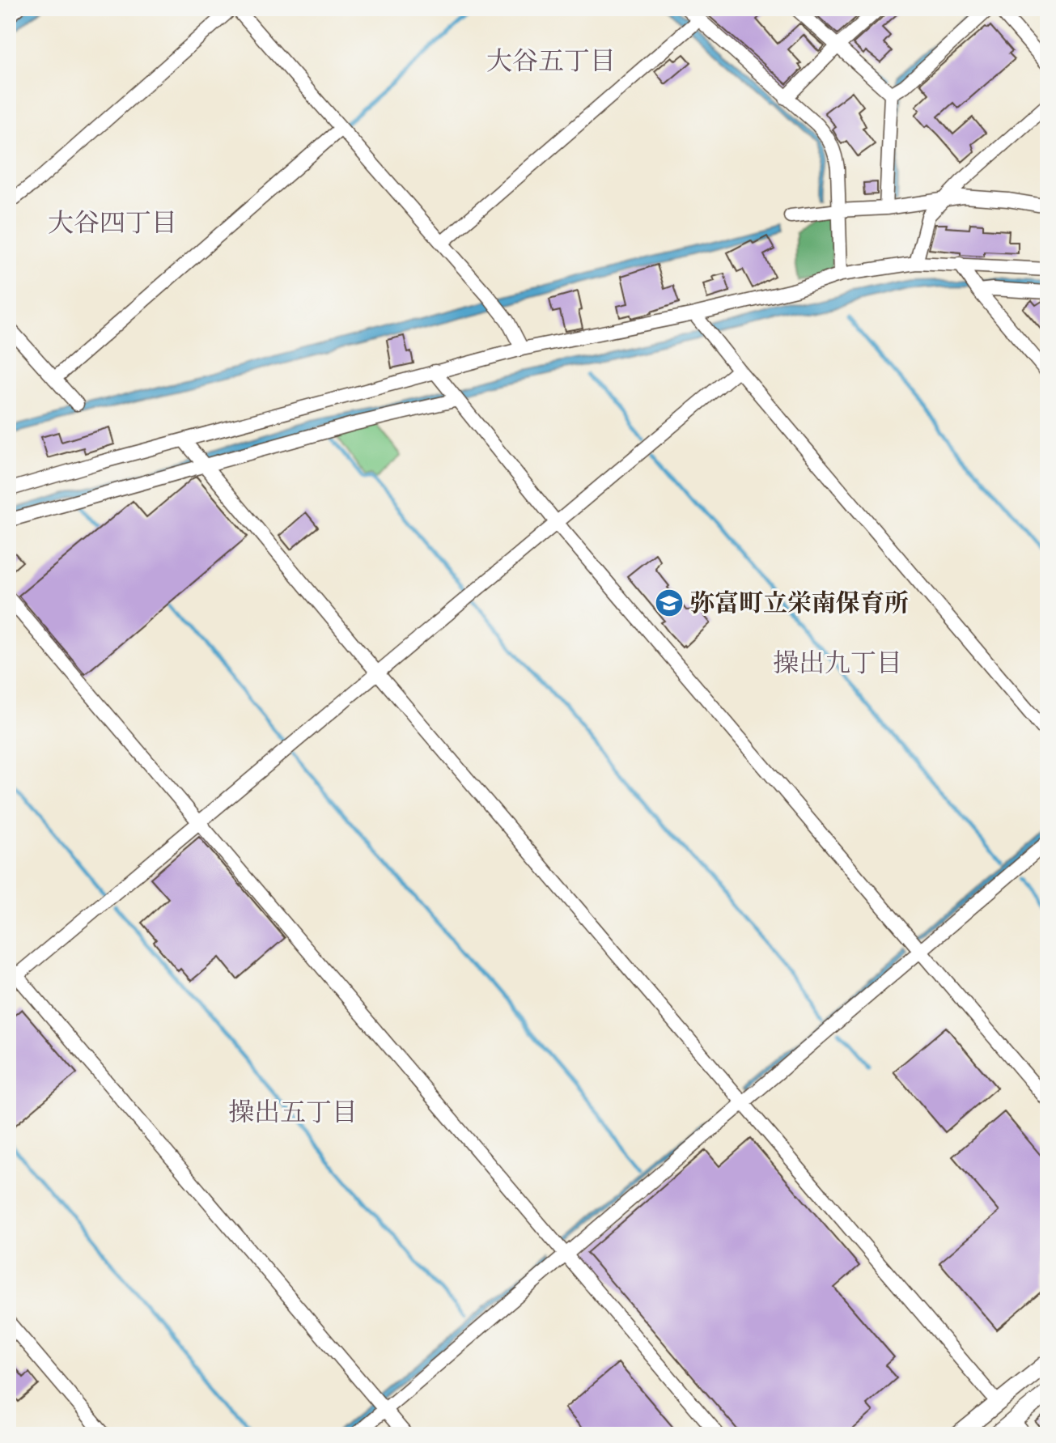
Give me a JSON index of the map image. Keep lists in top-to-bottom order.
{
  "districts": [
    "大谷五丁目",
    "大谷四丁目",
    "操出九丁目",
    "操出五丁目"
  ],
  "places": {
    "school or university": ["弥富町立栄南保育所"]
  }
}
